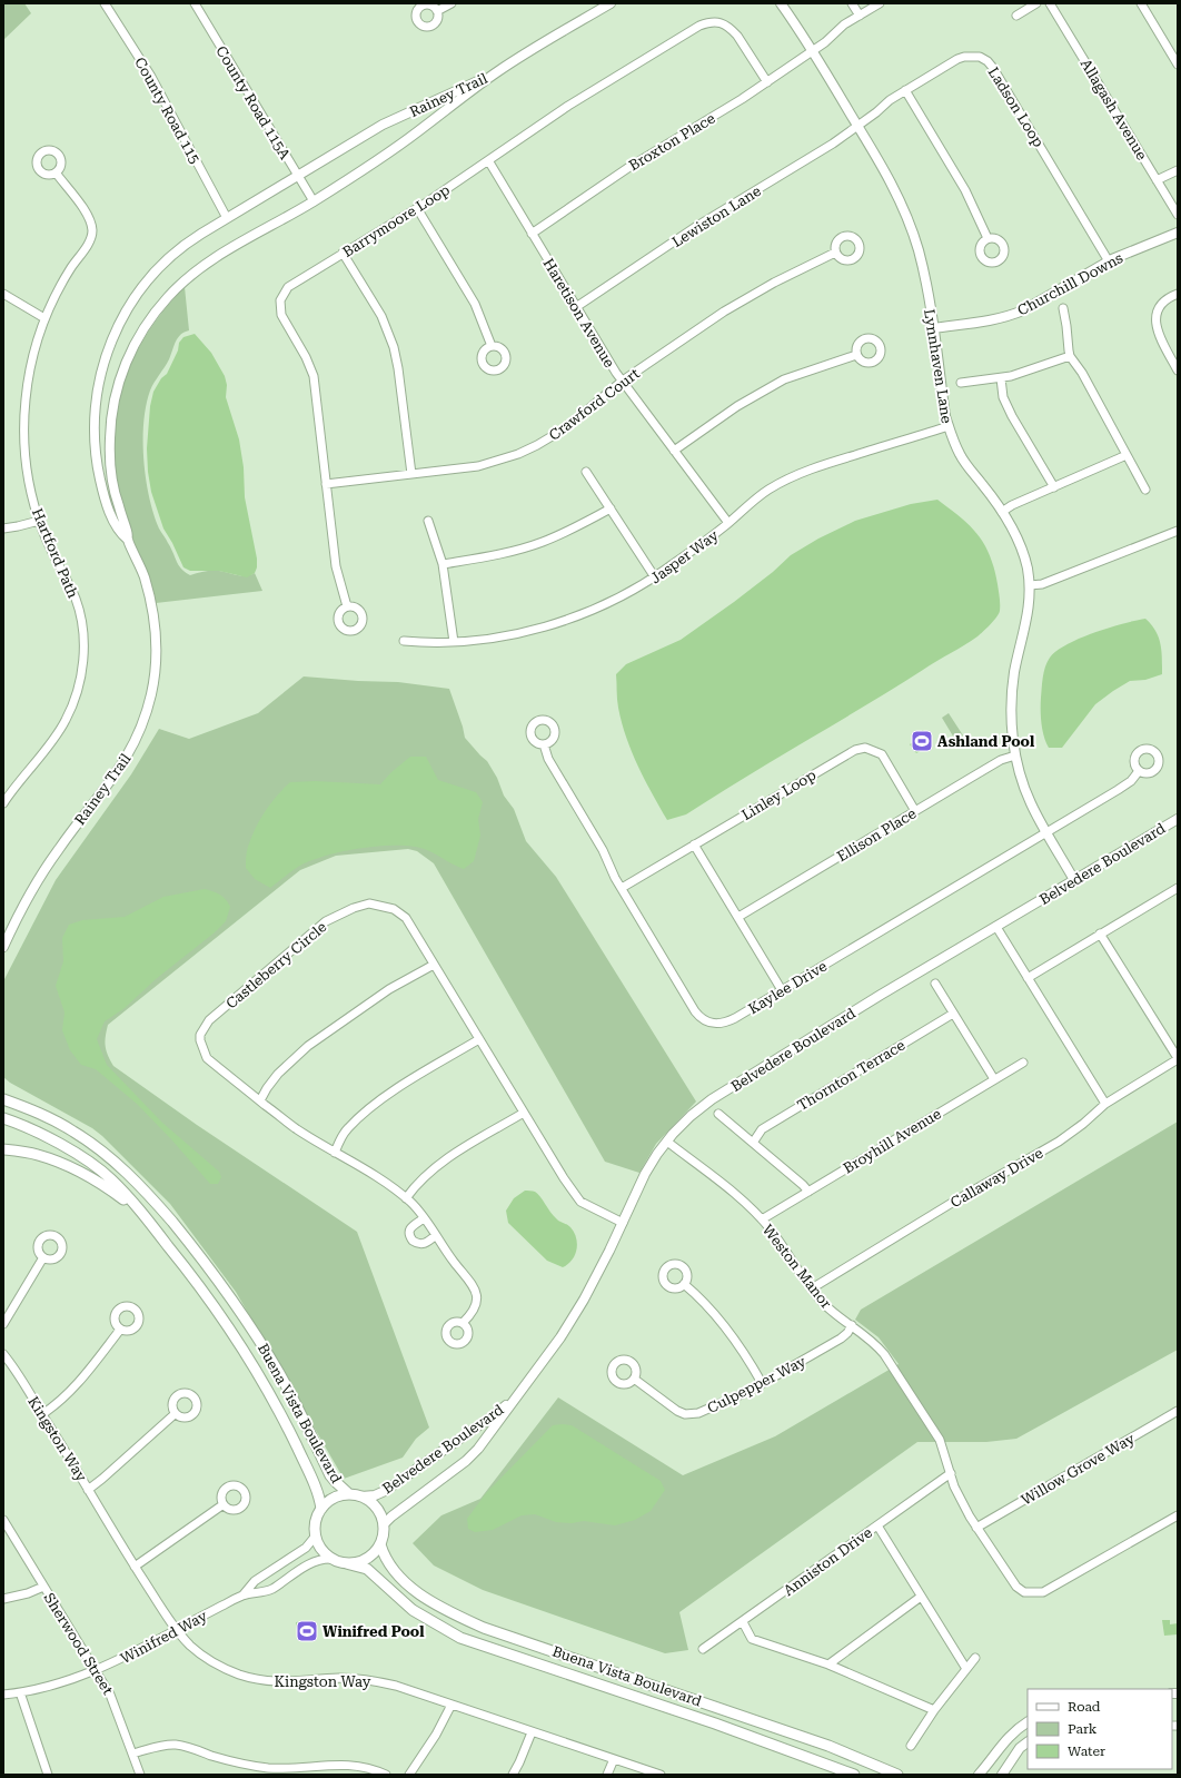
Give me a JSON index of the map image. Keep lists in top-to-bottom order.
{
  "streets": {
    "main road": ["Buena Vista Boulevard"],
    "street": [
      "Rainey Trail",
      "County Road 115A",
      "Ladson Loop",
      "Allagash Avenue",
      "County Road 115",
      "Broxton Place",
      "Lewiston Lane",
      "Barrymoore Loop",
      "Churchill Downs",
      "Haretison Avenue",
      "Lynnhaven Lane",
      "Crawford Court",
      "Hartford Path",
      "Jasper Way",
      "Linley Loop",
      "Ellison Place",
      "Belvedere Boulevard",
      "Castleberry Circle",
      "Kaylee Drive",
      "Thornton Terrace",
      "Broyhill Avenue",
      "Callaway Drive",
      "Weston Manor",
      "Culpepper Way",
      "Kingston Way",
      "Willow Grove Way",
      "Anniston Drive",
      "Winifred Way",
      "Sherwood Street"
    ]
  },
  "crossings": [
    ["Rainey Trail", "County Road 115A"],
    ["Rainey Trail", "County Road 115"],
    ["Ladson Loop", "Lewiston Lane"],
    ["Ladson Loop", "Churchill Downs"],
    ["Ladson Loop", "Lynnhaven Lane"],
    ["Broxton Place", "Barrymoore Loop"],
    ["Broxton Place", "Haretison Avenue"],
    ["Broxton Place", "Lynnhaven Lane"],
    ["Lewiston Lane", "Haretison Avenue"],
    ["Lewiston Lane", "Lynnhaven Lane"],
    ["Barrymoore Loop", "Haretison Avenue"],
    ["Barrymoore Loop", "Crawford Court"],
    ["Churchill Downs", "Lynnhaven Lane"],
    ["Haretison Avenue", "Crawford Court"],
    ["Haretison Avenue", "Jasper Way"],
    ["Lynnhaven Lane", "Jasper Way"],
    ["Lynnhaven Lane", "Ellison Place"],
    ["Lynnhaven Lane", "Belvedere Boulevard"],
    ["Lynnhaven Lane", "Kaylee Drive"],
    ["Linley Loop", "Ellison Place"],
    ["Linley Loop", "Kaylee Drive"],
    ["Belvedere Boulevard", "Castleberry Circle"],
    ["Belvedere Boulevard", "Weston Manor"],
    ["Belvedere Boulevard", "Buena Vista Boulevard"],
    ["Broyhill Avenue", "Weston Manor"],
    ["Callaway Drive", "Weston Manor"],
    ["Weston Manor", "Culpepper Way"],
    ["Weston Manor", "Willow Grove Way"],
    ["Weston Manor", "Anniston Drive"],
    ["Kingston Way", "Winifred Way"],
    ["Winifred Way", "Sherwood Street"]
  ],
  "places": {
    "sports": ["Ashland Pool", "Winifred Pool"]
  },
  "legend": ["Road", "Park", "Water"]
}
